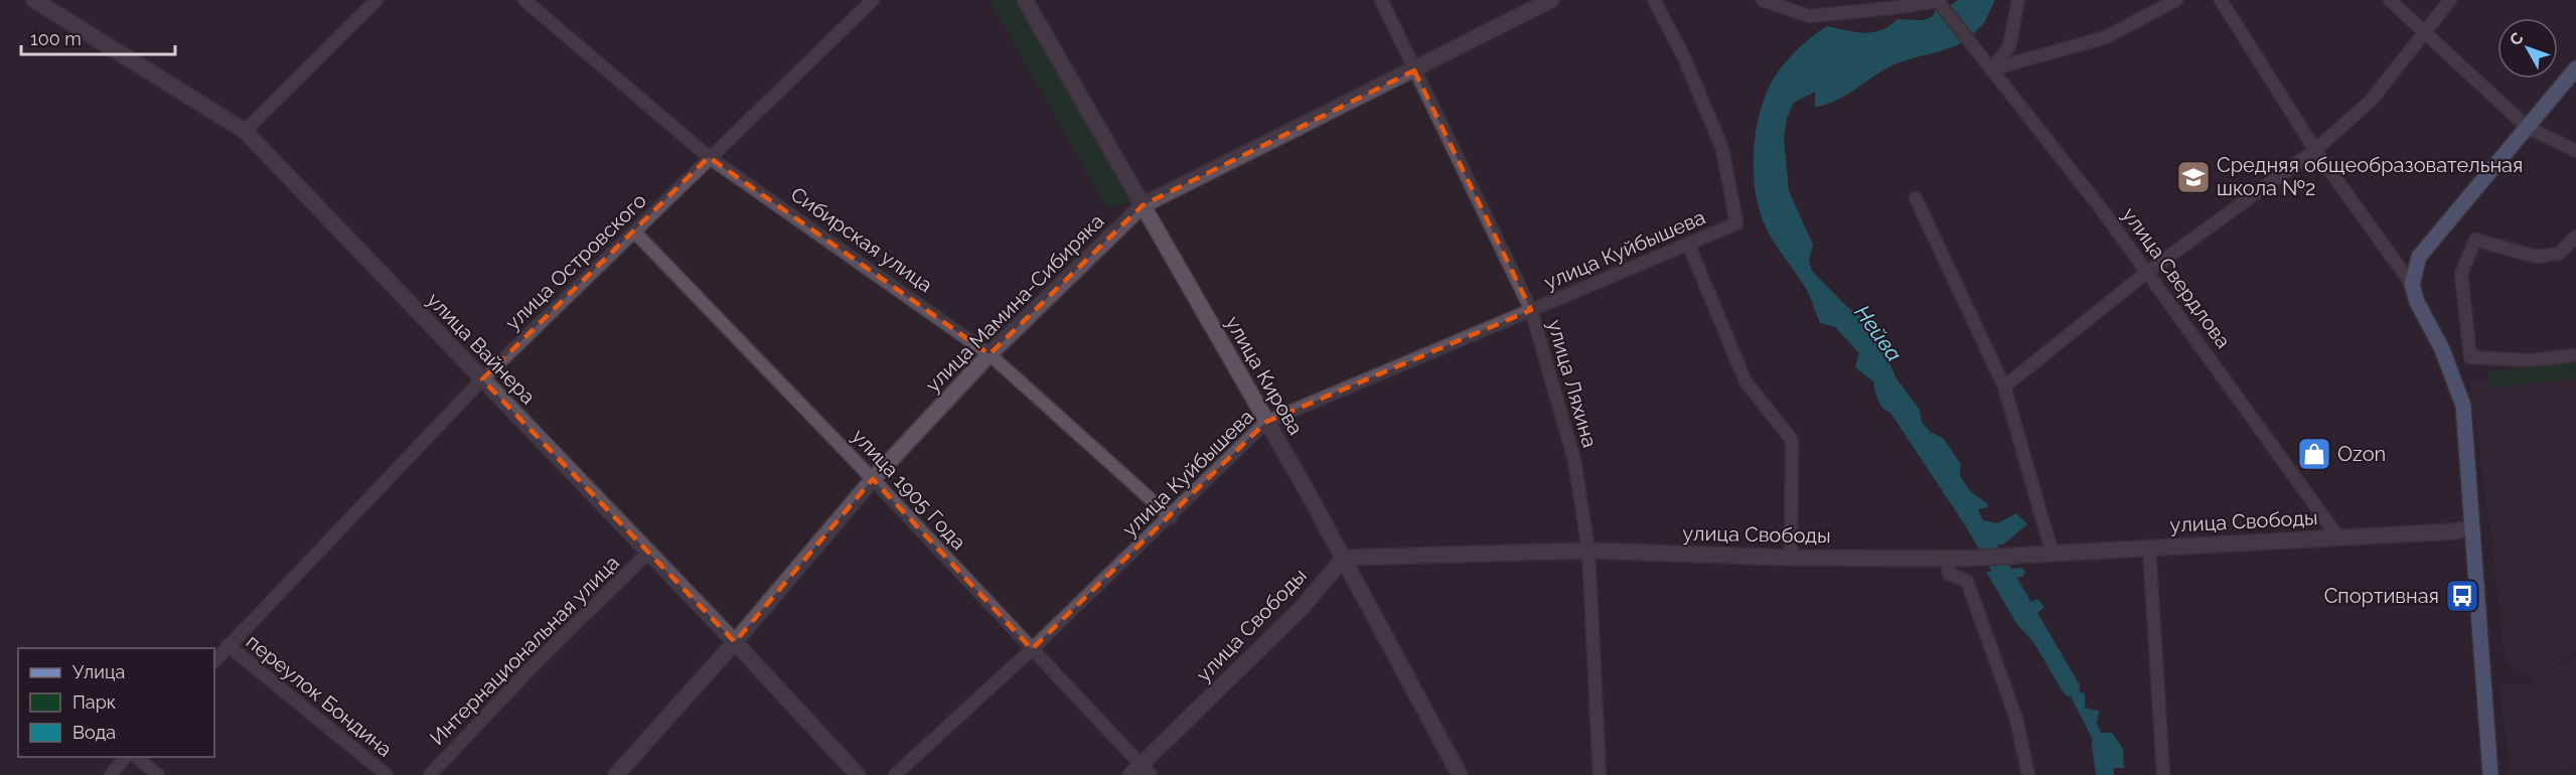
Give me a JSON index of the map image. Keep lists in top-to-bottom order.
{
  "streets": {
    "street": [
      "Сибирская улица",
      "улица Куйбышева",
      "улица Островского",
      "улица Свердлова",
      "улица Мамина-Сибиряка",
      "улица Вайнера",
      "улица Кирова",
      "улица Ляхина",
      "улица 1905 Года",
      "улица Свободы",
      "Интернациональная улица",
      "переулок Бондина"
    ]
  },
  "crossings": [
    ["Сибирская улица", "улица Куйбышева"],
    ["Сибирская улица", "улица Островского"],
    ["Сибирская улица", "улица Мамина-Сибиряка"],
    ["улица Куйбышева", "улица Кирова"],
    ["улица Куйбышева", "улица Ляхина"],
    ["улица Куйбышева", "улица 1905 Года"],
    ["улица Островского", "улица Вайнера"],
    ["улица Островского", "улица 1905 Года"],
    ["улица Островского", "переулок Бондина"],
    ["улица Свердлова", "улица Свободы"],
    ["улица Мамина-Сибиряка", "улица Вайнера"],
    ["улица Мамина-Сибиряка", "улица Кирова"],
    ["улица Мамина-Сибиряка", "улица Ляхина"],
    ["улица Мамина-Сибиряка", "улица 1905 Года"],
    ["улица Вайнера", "Интернациональная улица"],
    ["улица Кирова", "улица Свободы"],
    ["улица Ляхина", "улица Свободы"],
    ["улица 1905 Года", "улица Свободы"]
  ],
  "water": ["Нейва"],
  "places": {
    "school or university": ["Средняя общеобразовательная школа №2"],
    "shop": ["Ozon"],
    "bus stop": ["Спортивная"]
  },
  "legend": ["Улица", "Парк", "Вода"],
  "scale_bar": "100 m",
  "north": "top left"
}
